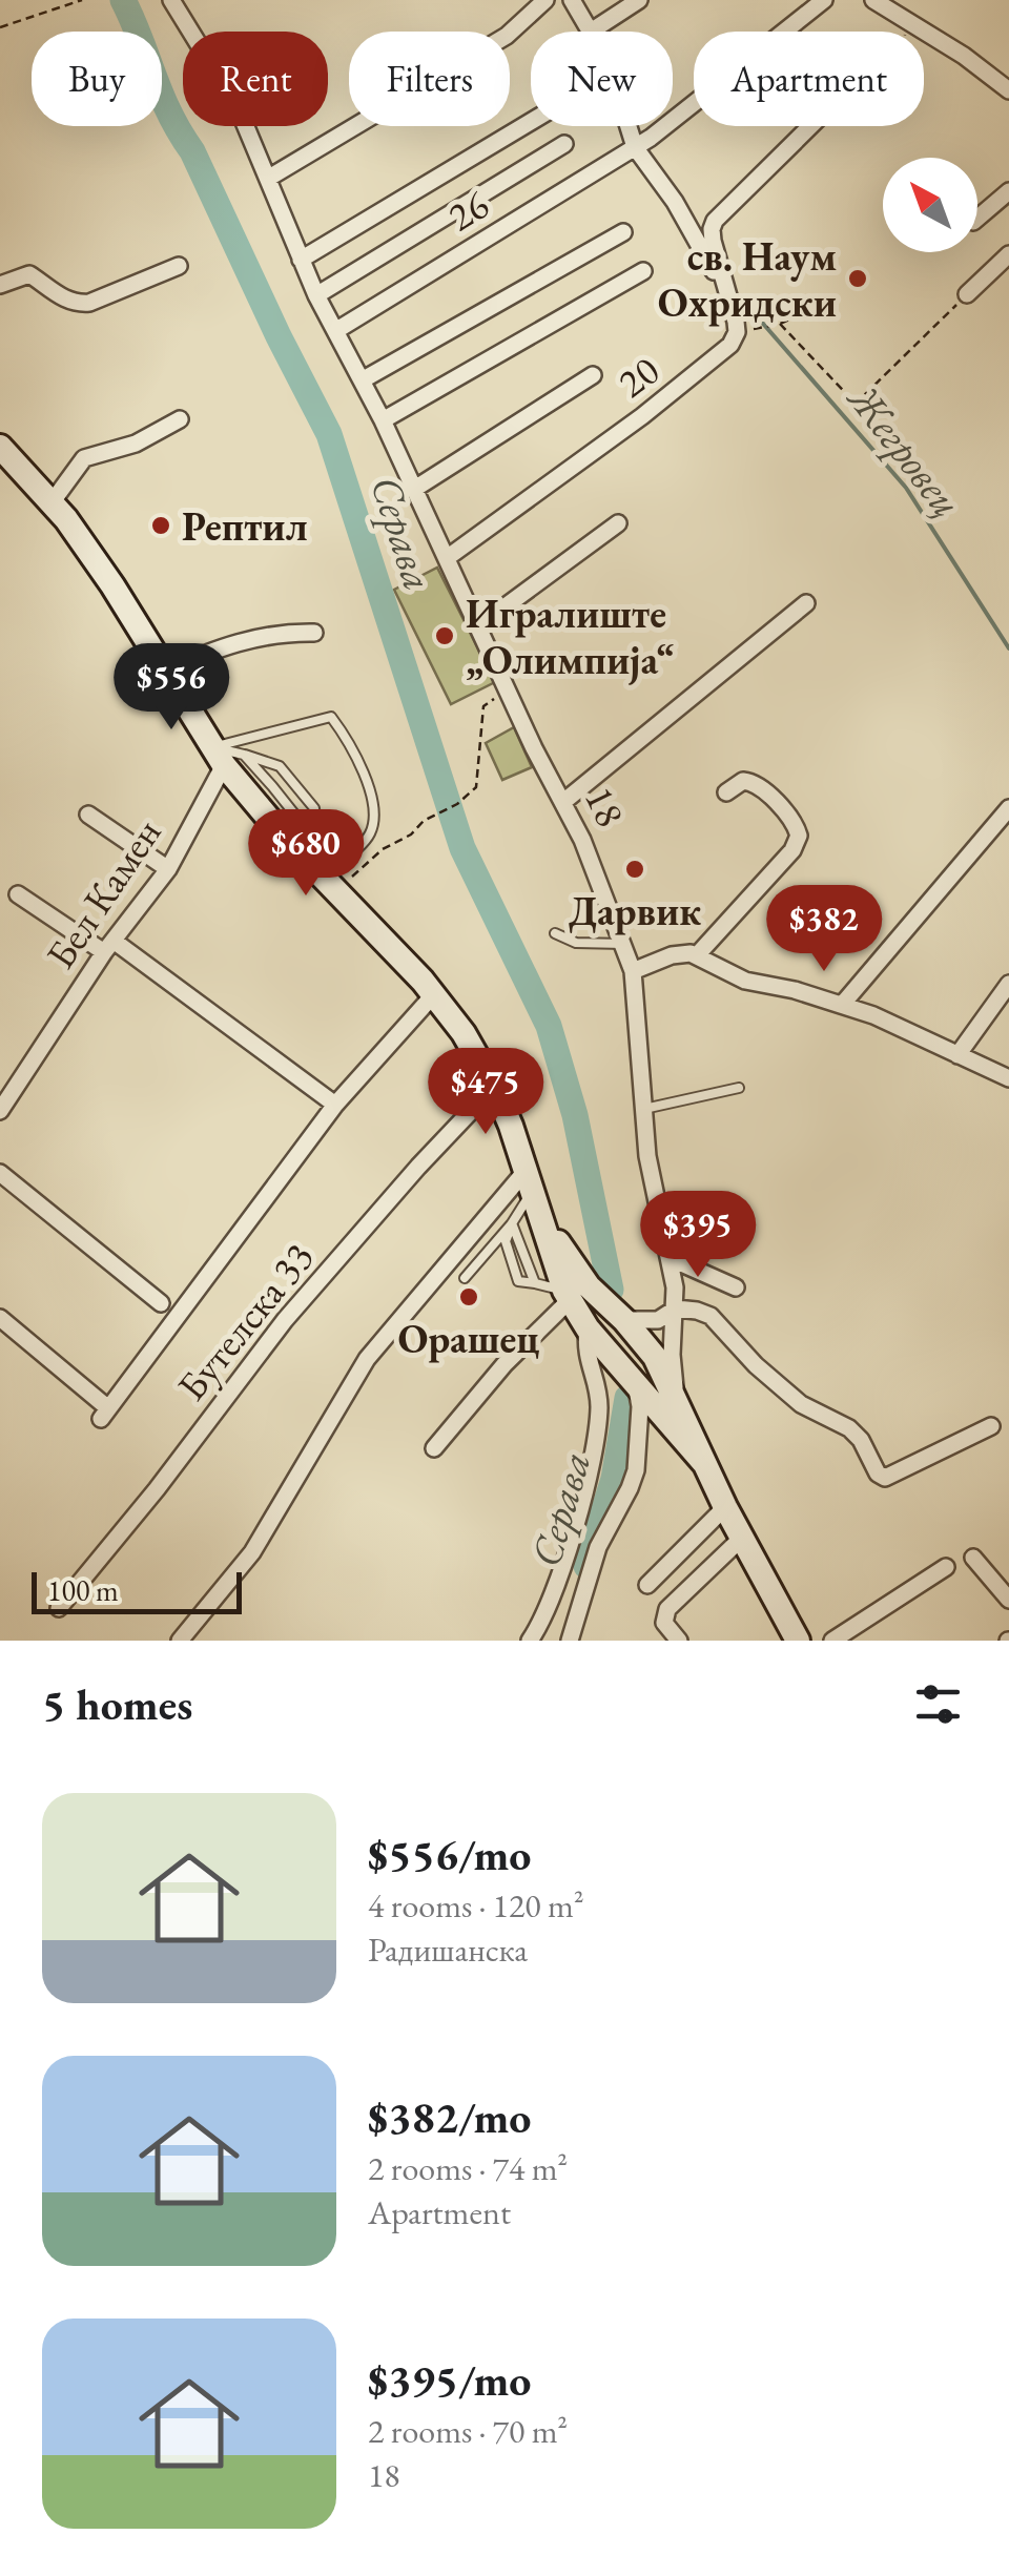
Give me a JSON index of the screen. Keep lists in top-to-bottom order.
{
  "streets": {
    "street": [
      "26",
      "20",
      "18",
      "Бел Камен",
      "Бутелска 33"
    ]
  },
  "crossings": [
    ["26", "18"],
    ["20", "18"]
  ],
  "water": ["Жегровец", "Серава"],
  "places": [
    "св. Наум Охридски",
    "Рептил",
    "Игралиште „Олимпија“",
    "Дарвик",
    "Орашец"
  ],
  "scale_bar": "100 m",
  "north": "top left",
  "page": {
    "chip": [
      "Buy",
      "Rent",
      "Filters",
      "New",
      "Apartment"
    ],
    "price": [
      "$556",
      "$680",
      "$382",
      "$475",
      "$395"
    ],
    "scale": "100 m",
    "heading": "5 homes",
    "list": [
      {
        "name": "$556/mo",
        "note": "4 rooms · 120 m² · Радишанска"
      },
      {
        "name": "$382/mo",
        "note": "2 rooms · 74 m² · Apartment"
      },
      {
        "name": "$395/mo",
        "note": "2 rooms · 70 m² · 18"
      }
    ]
  }
}
